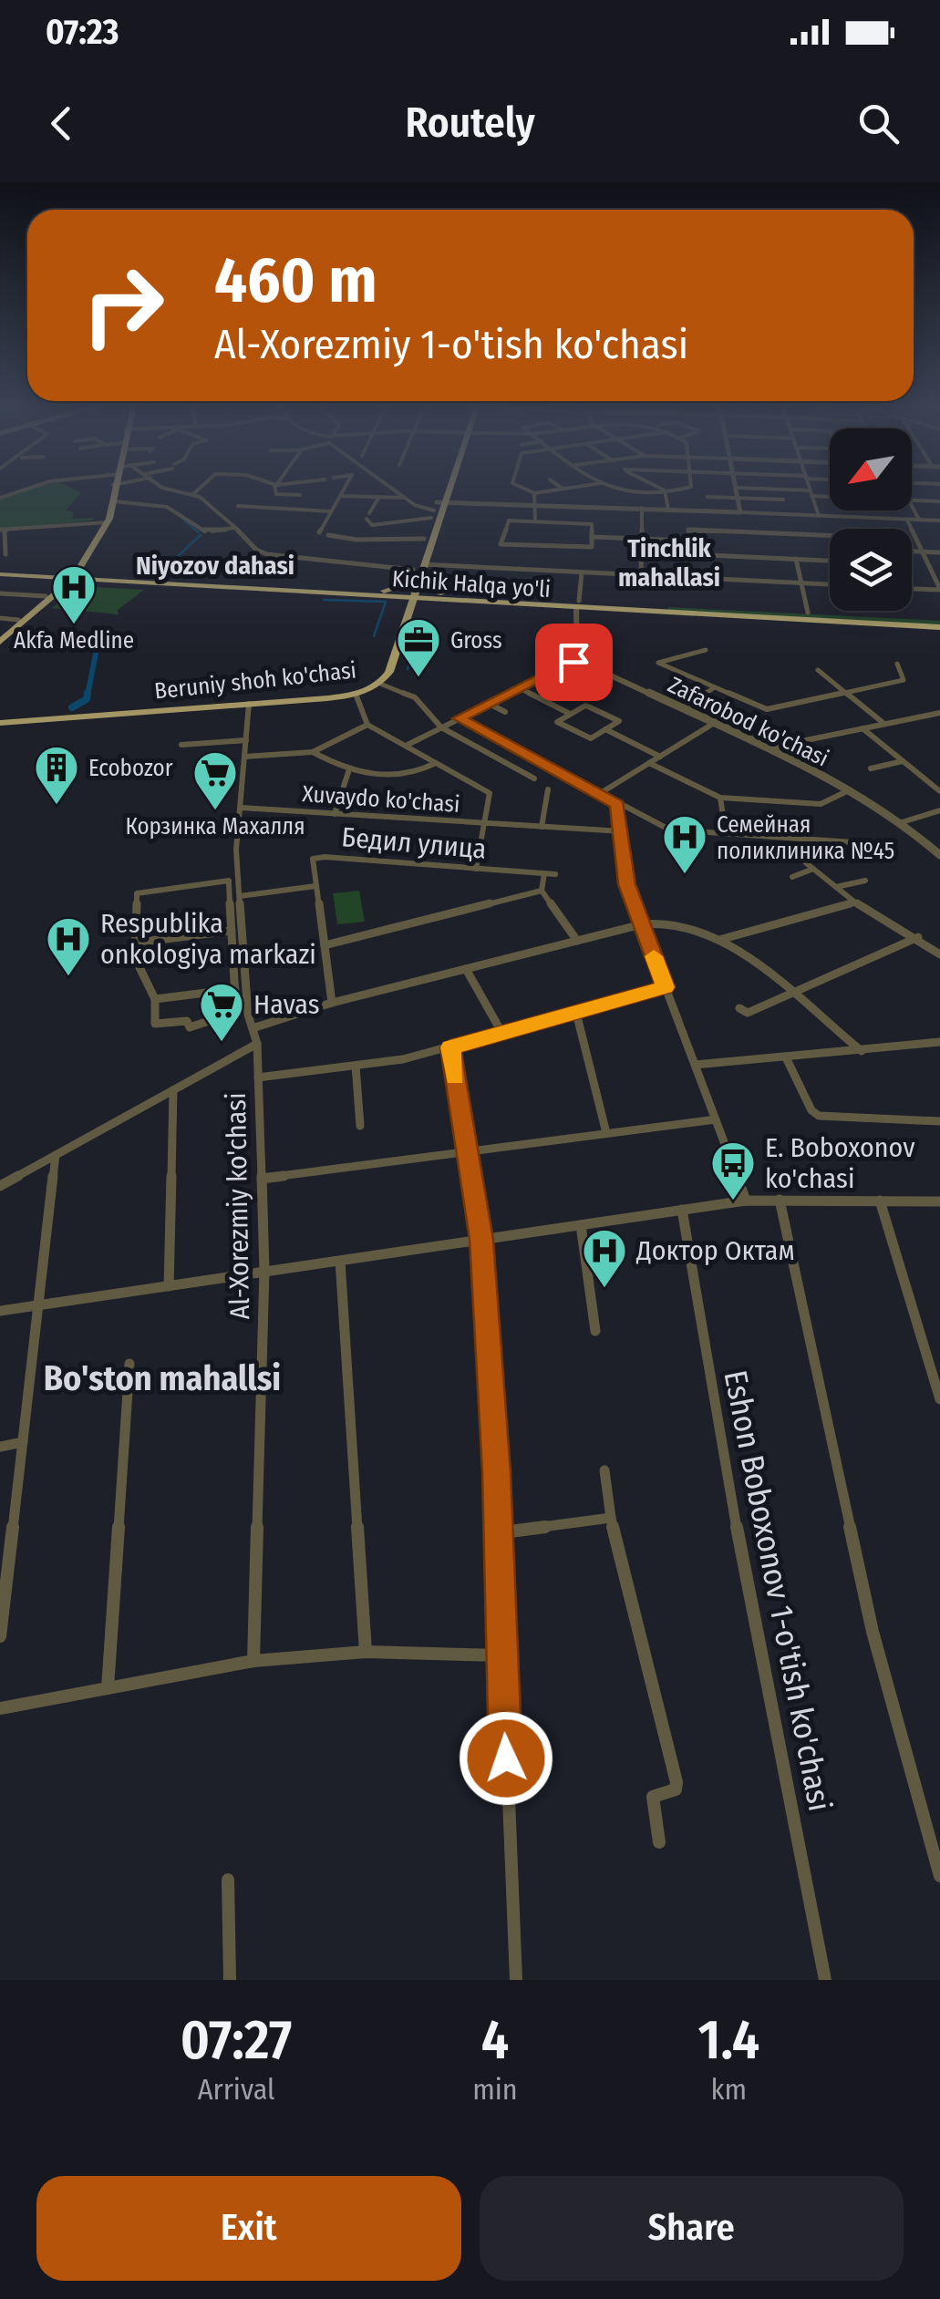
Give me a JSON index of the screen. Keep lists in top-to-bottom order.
{
  "streets": {
    "highway": ["Kichik Halqa yo'li"],
    "main road": ["Beruniy shoh ko'chasi"],
    "street": [
      "Zafarobod ko'chasi",
      "Xuvaydo ko'chasi",
      "Бедил улица",
      "Al-Xorezmiy ko'chasi",
      "Eshon Boboxonov 1-o'tish ko'chasi"
    ]
  },
  "crossings": [
    ["Kichik Halqa yo'li", "Beruniy shoh ko'chasi"],
    ["Xuvaydo ko'chasi", "Al-Xorezmiy ko'chasi"]
  ],
  "districts": ["Tinchlik mahallasi", "Niyozov dahasi", "Bo'ston mahallsi"],
  "places": {
    "hospital": [
      "Akfa Medline",
      "Семейная поликлиника №45",
      "Respublika onkologiya markazi",
      "Доктор Октам"
    ],
    "office": ["Gross"],
    "building": ["Ecobozor"],
    "supermarket": ["Корзинка Махалля", "Havas"],
    "bus stop": ["E. Boboxonov ko'chasi"]
  },
  "north": "bottom left",
  "page": {
    "status": "07:23",
    "header": "Routely",
    "turn": ["460 m", "Al-Xorezmiy 1-o'tish ko'chasi"],
    "eta": [
      "07:27",
      "Arrival",
      "4",
      "min",
      "1.4",
      "km"
    ],
    "buttons": ["Exit", "Share"]
  }
}
